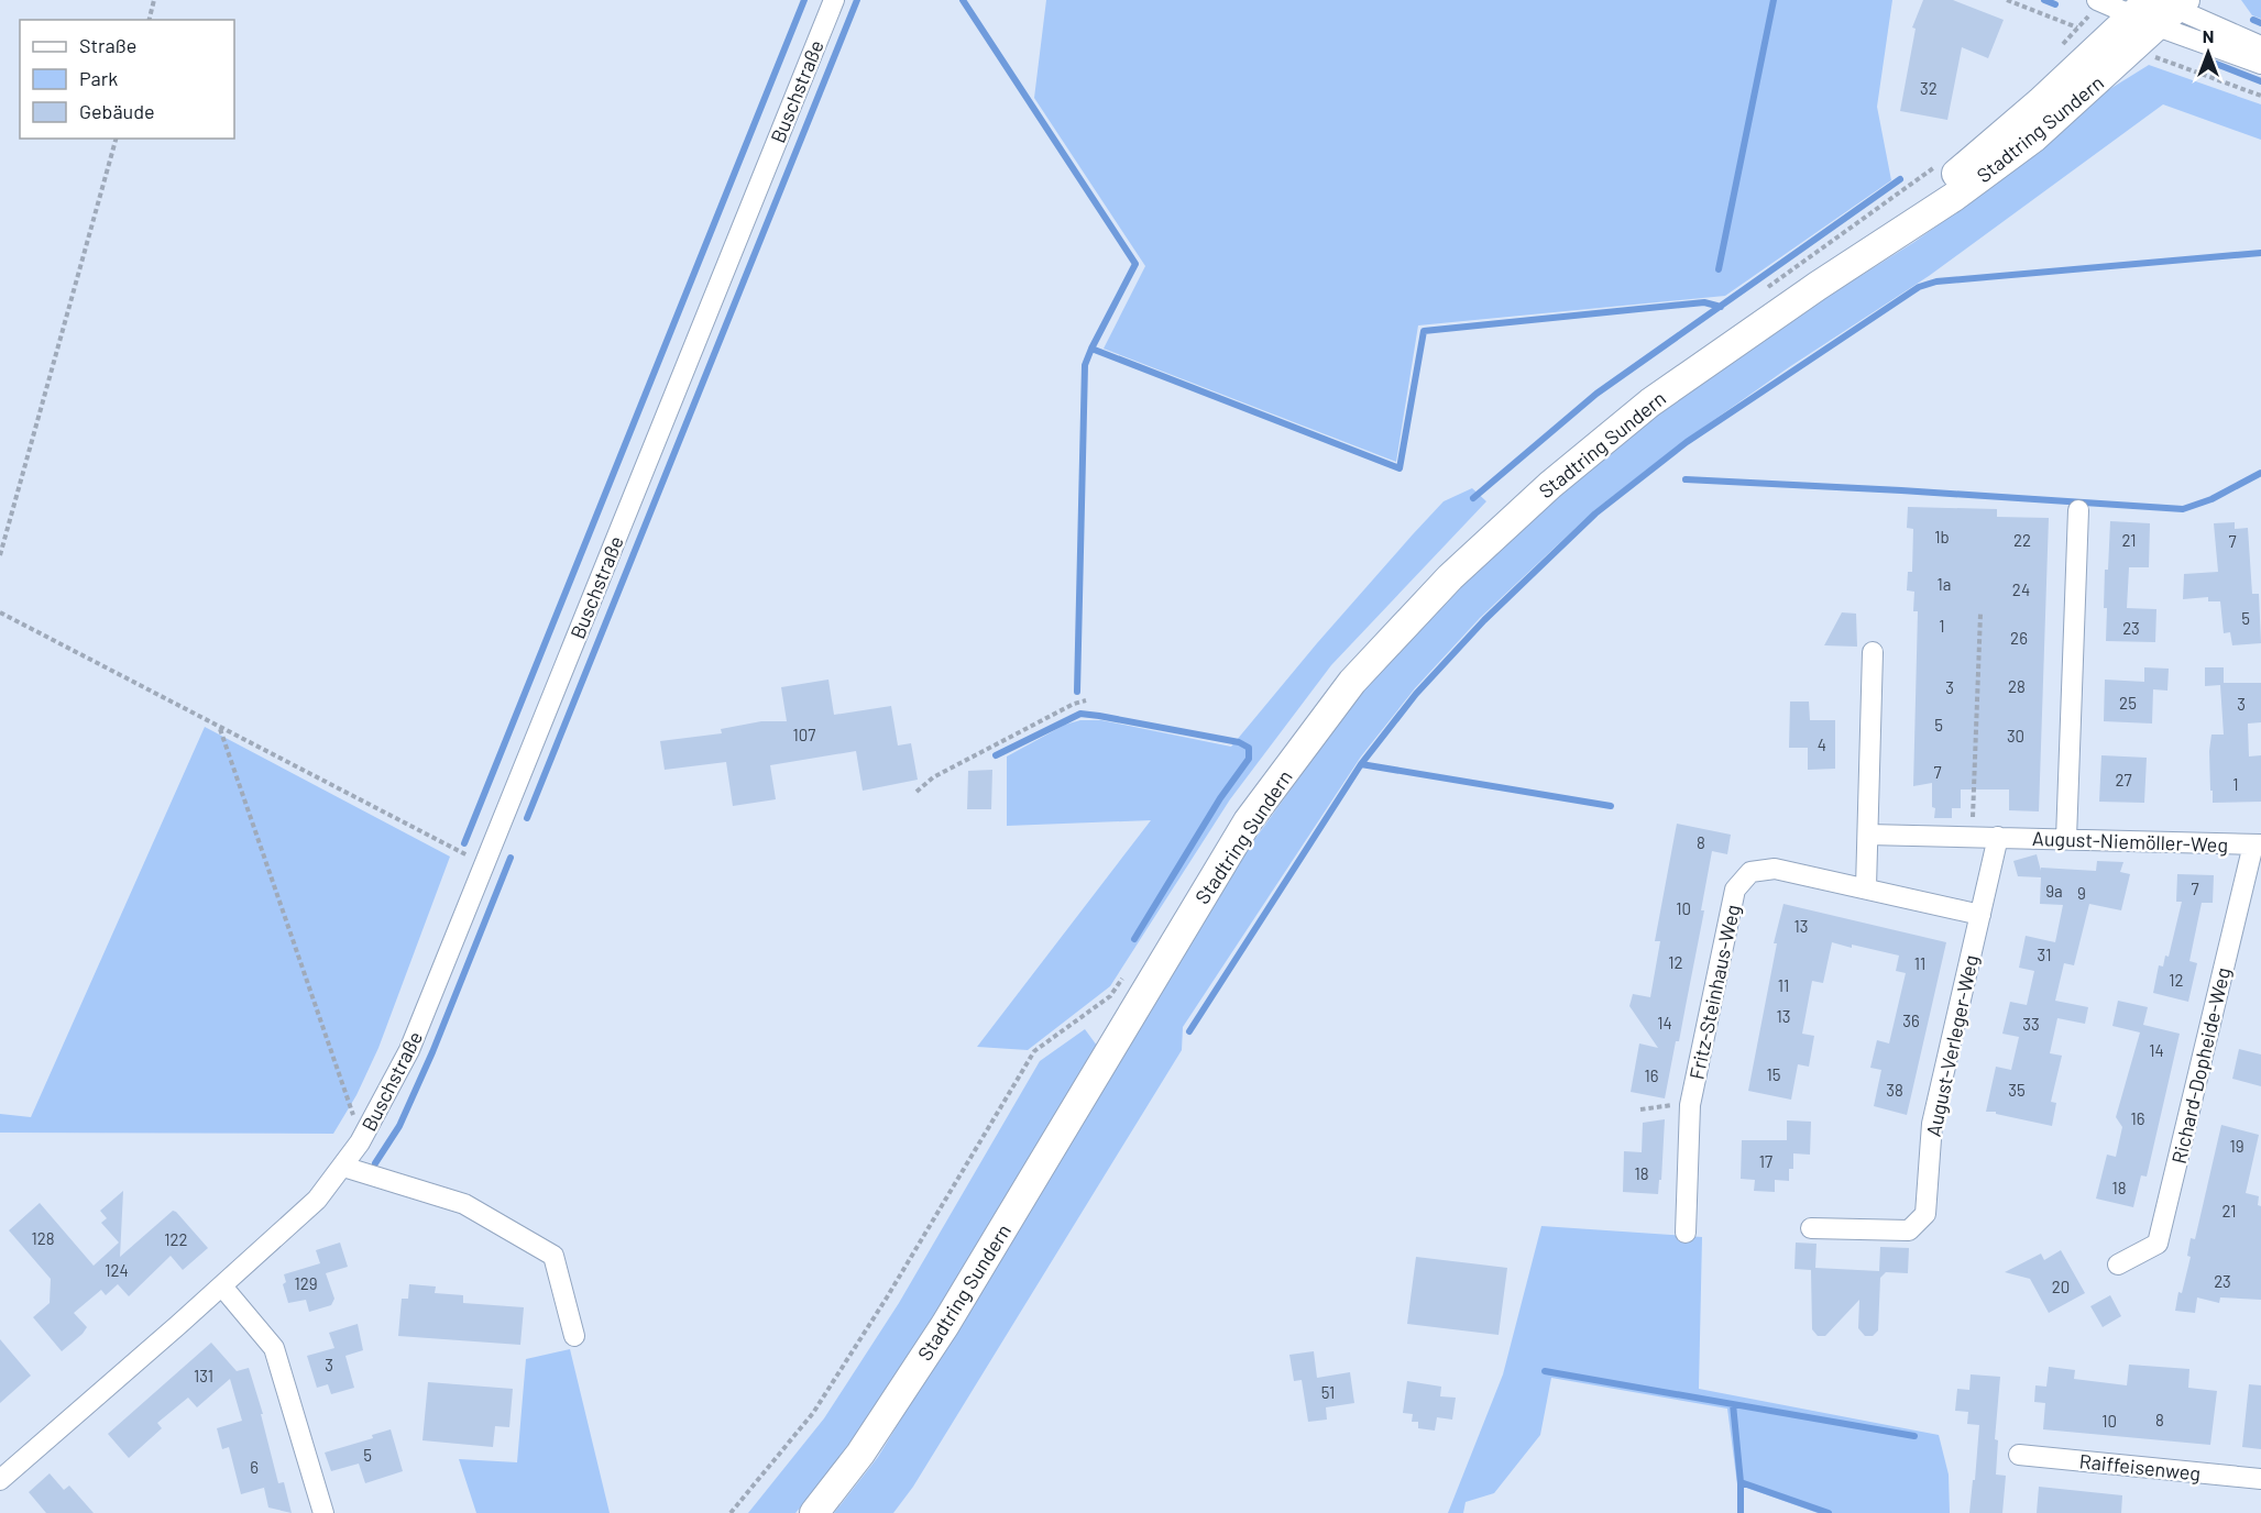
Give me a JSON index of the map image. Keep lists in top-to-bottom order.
{
  "streets": {
    "main road": ["Stadtring Sundern"],
    "street": [
      "Buschstraße",
      "August-Niemöller-Weg",
      "Fritz-Steinhaus-Weg",
      "August-Verleger-Weg",
      "Richard-Dopheide-Weg",
      "Raiffeisenweg"
    ]
  },
  "crossings": [
    ["August-Niemöller-Weg", "Richard-Dopheide-Weg"]
  ],
  "house_numbers": [
    "32",
    "1b",
    "22",
    "21",
    "7",
    "1a",
    "24",
    "5",
    "1",
    "23",
    "26",
    "28",
    "3",
    "25",
    "3",
    "5",
    "107",
    "30",
    "4",
    "7",
    "27",
    "1",
    "8",
    "7",
    "9a",
    "9",
    "10",
    "13",
    "31",
    "12",
    "11",
    "12",
    "11",
    "13",
    "36",
    "14",
    "33",
    "14",
    "15",
    "16",
    "38",
    "35",
    "16",
    "19",
    "17",
    "18",
    "18",
    "21",
    "128",
    "122",
    "124",
    "23",
    "129",
    "20",
    "3",
    "131",
    "51",
    "8",
    "10",
    "5",
    "6"
  ],
  "legend": ["Straße", "Park", "Gebäude"],
  "north": "top"
}
